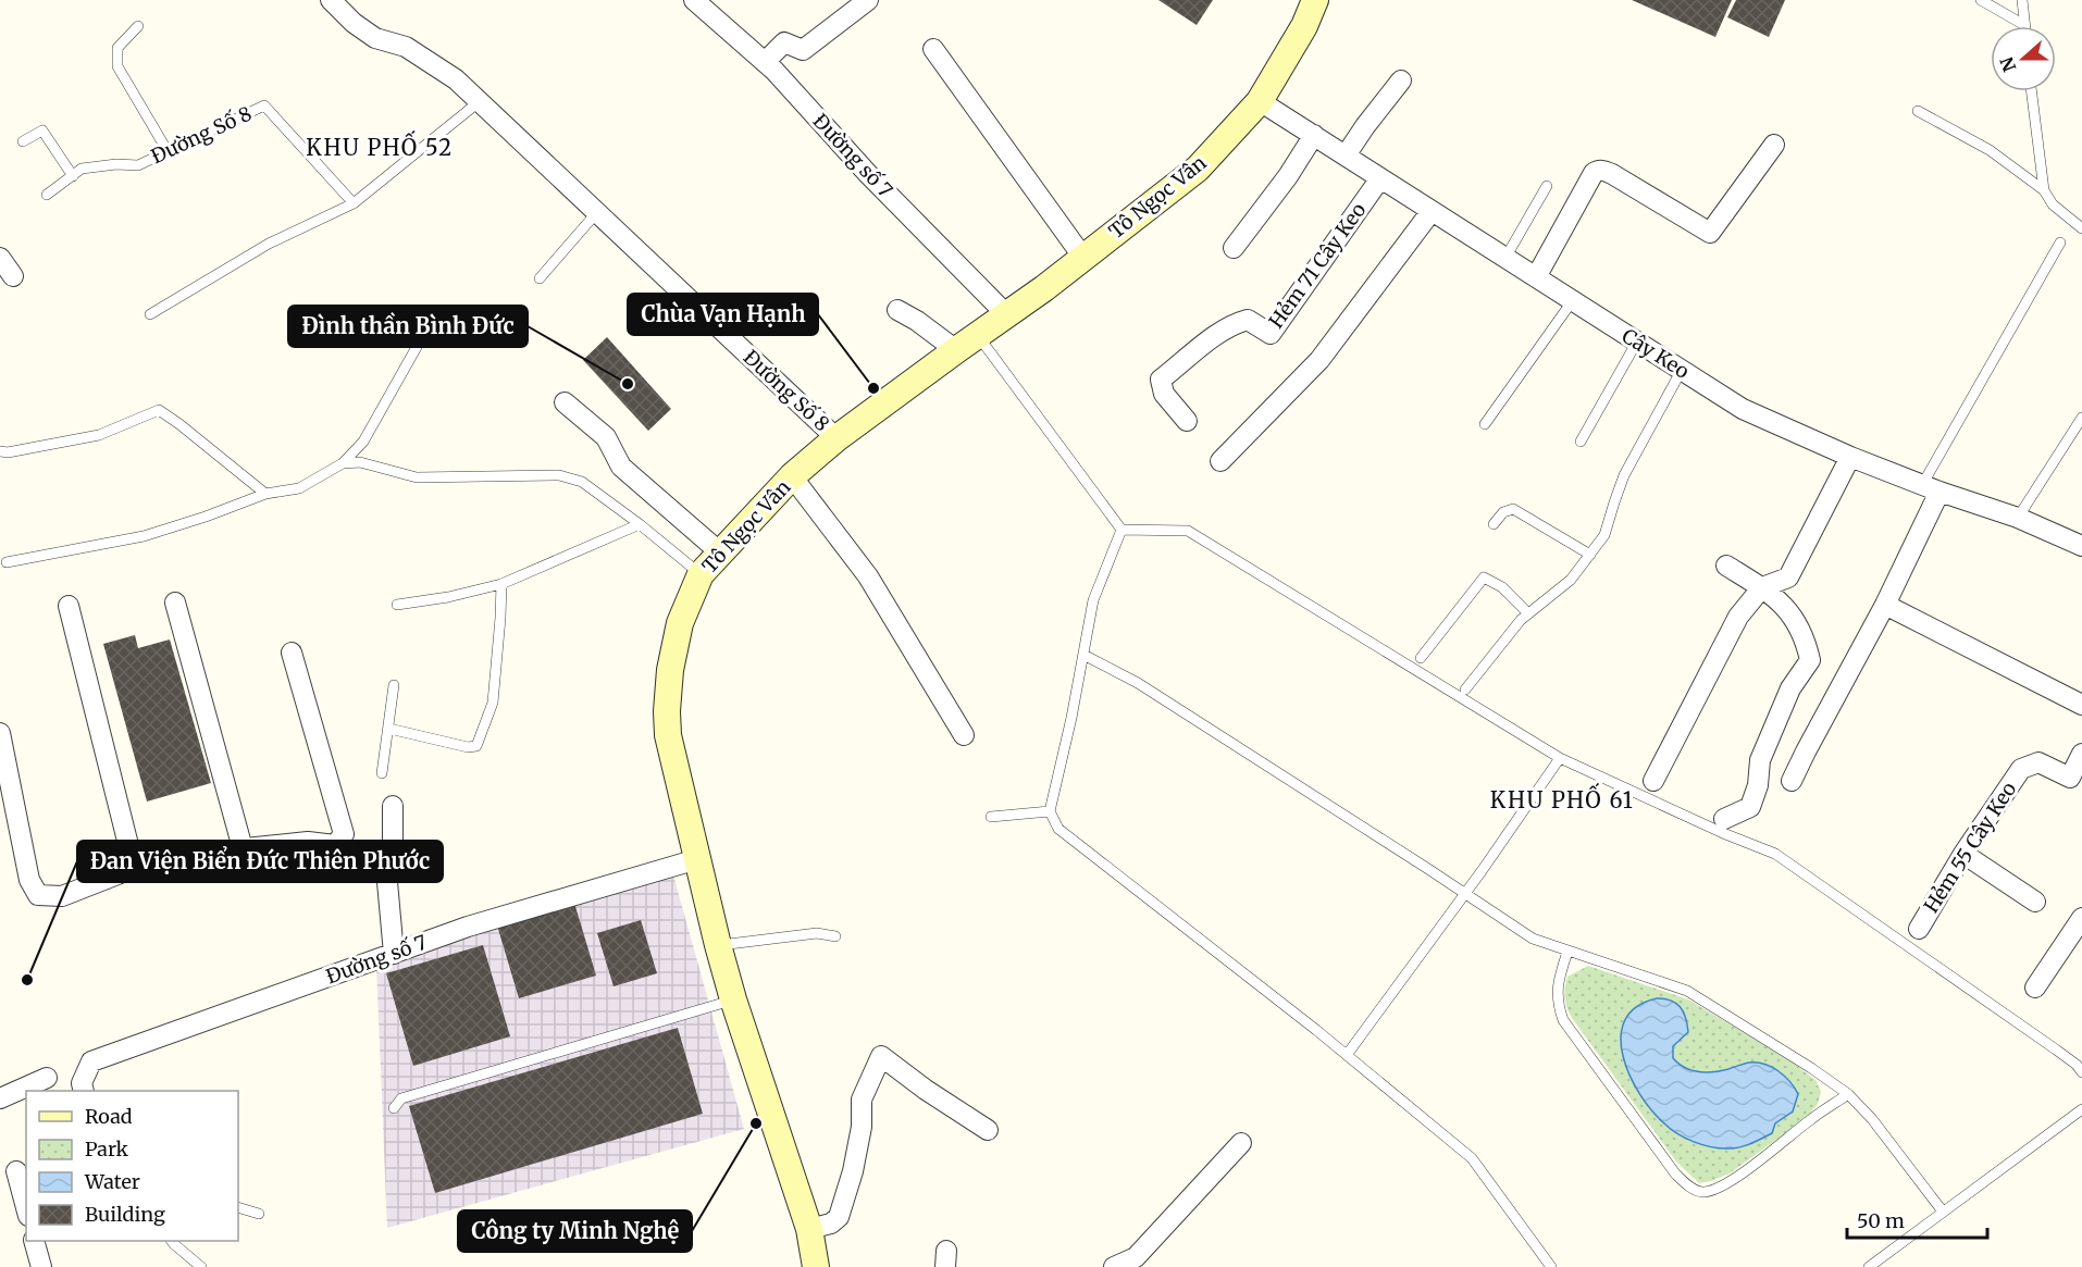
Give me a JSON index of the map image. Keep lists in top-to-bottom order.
{
  "streets": {
    "main road": ["Tô Ngọc Vân"],
    "street": [
      "Đường Số 8",
      "Đường số 7",
      "Hẻm 71 Cây Keo",
      "Cây Keo",
      "Hẻm 55 Cây Keo"
    ]
  },
  "crossings": [
    ["Đường Số 8", "Tô Ngọc Vân"],
    ["Đường số 7", "Tô Ngọc Vân"],
    ["Tô Ngọc Vân", "Cây Keo"],
    ["Hẻm 71 Cây Keo", "Cây Keo"]
  ],
  "districts": ["KHU PHỐ 52", "KHU PHỐ 61"],
  "places": [
    "Đình thần Bình Đức",
    "Chùa Vạn Hạnh",
    "Đan Viện Biển Đức Thiên Phước",
    "Công ty Minh Nghệ"
  ],
  "legend": [
    "Road",
    "Park",
    "Water",
    "Building"
  ],
  "scale_bar": "50 m",
  "north": "left"
}
